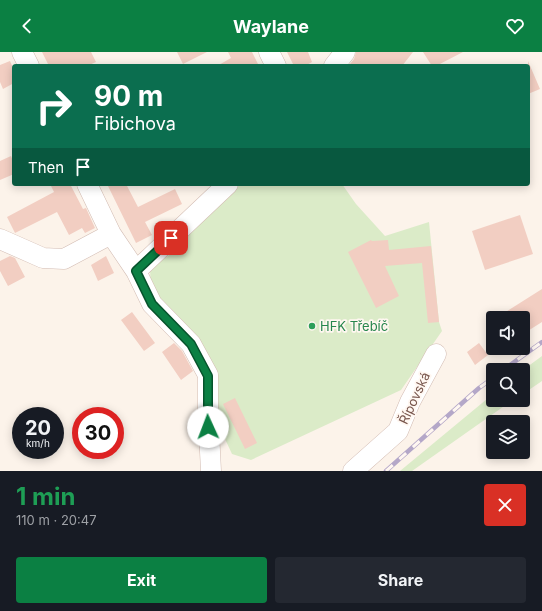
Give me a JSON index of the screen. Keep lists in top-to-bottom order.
{
  "streets": {
    "street": ["Řípovská"]
  },
  "places": ["HFK Třebíč"],
  "page": {
    "header": "Waylane",
    "turn": ["90 m", "Fibichova"],
    "then": "Then",
    "speed": "20 km/h",
    "limit": "30",
    "heading": ["1 min", "110 m · 20:47"],
    "buttons": ["Exit", "Share"]
  }
}
